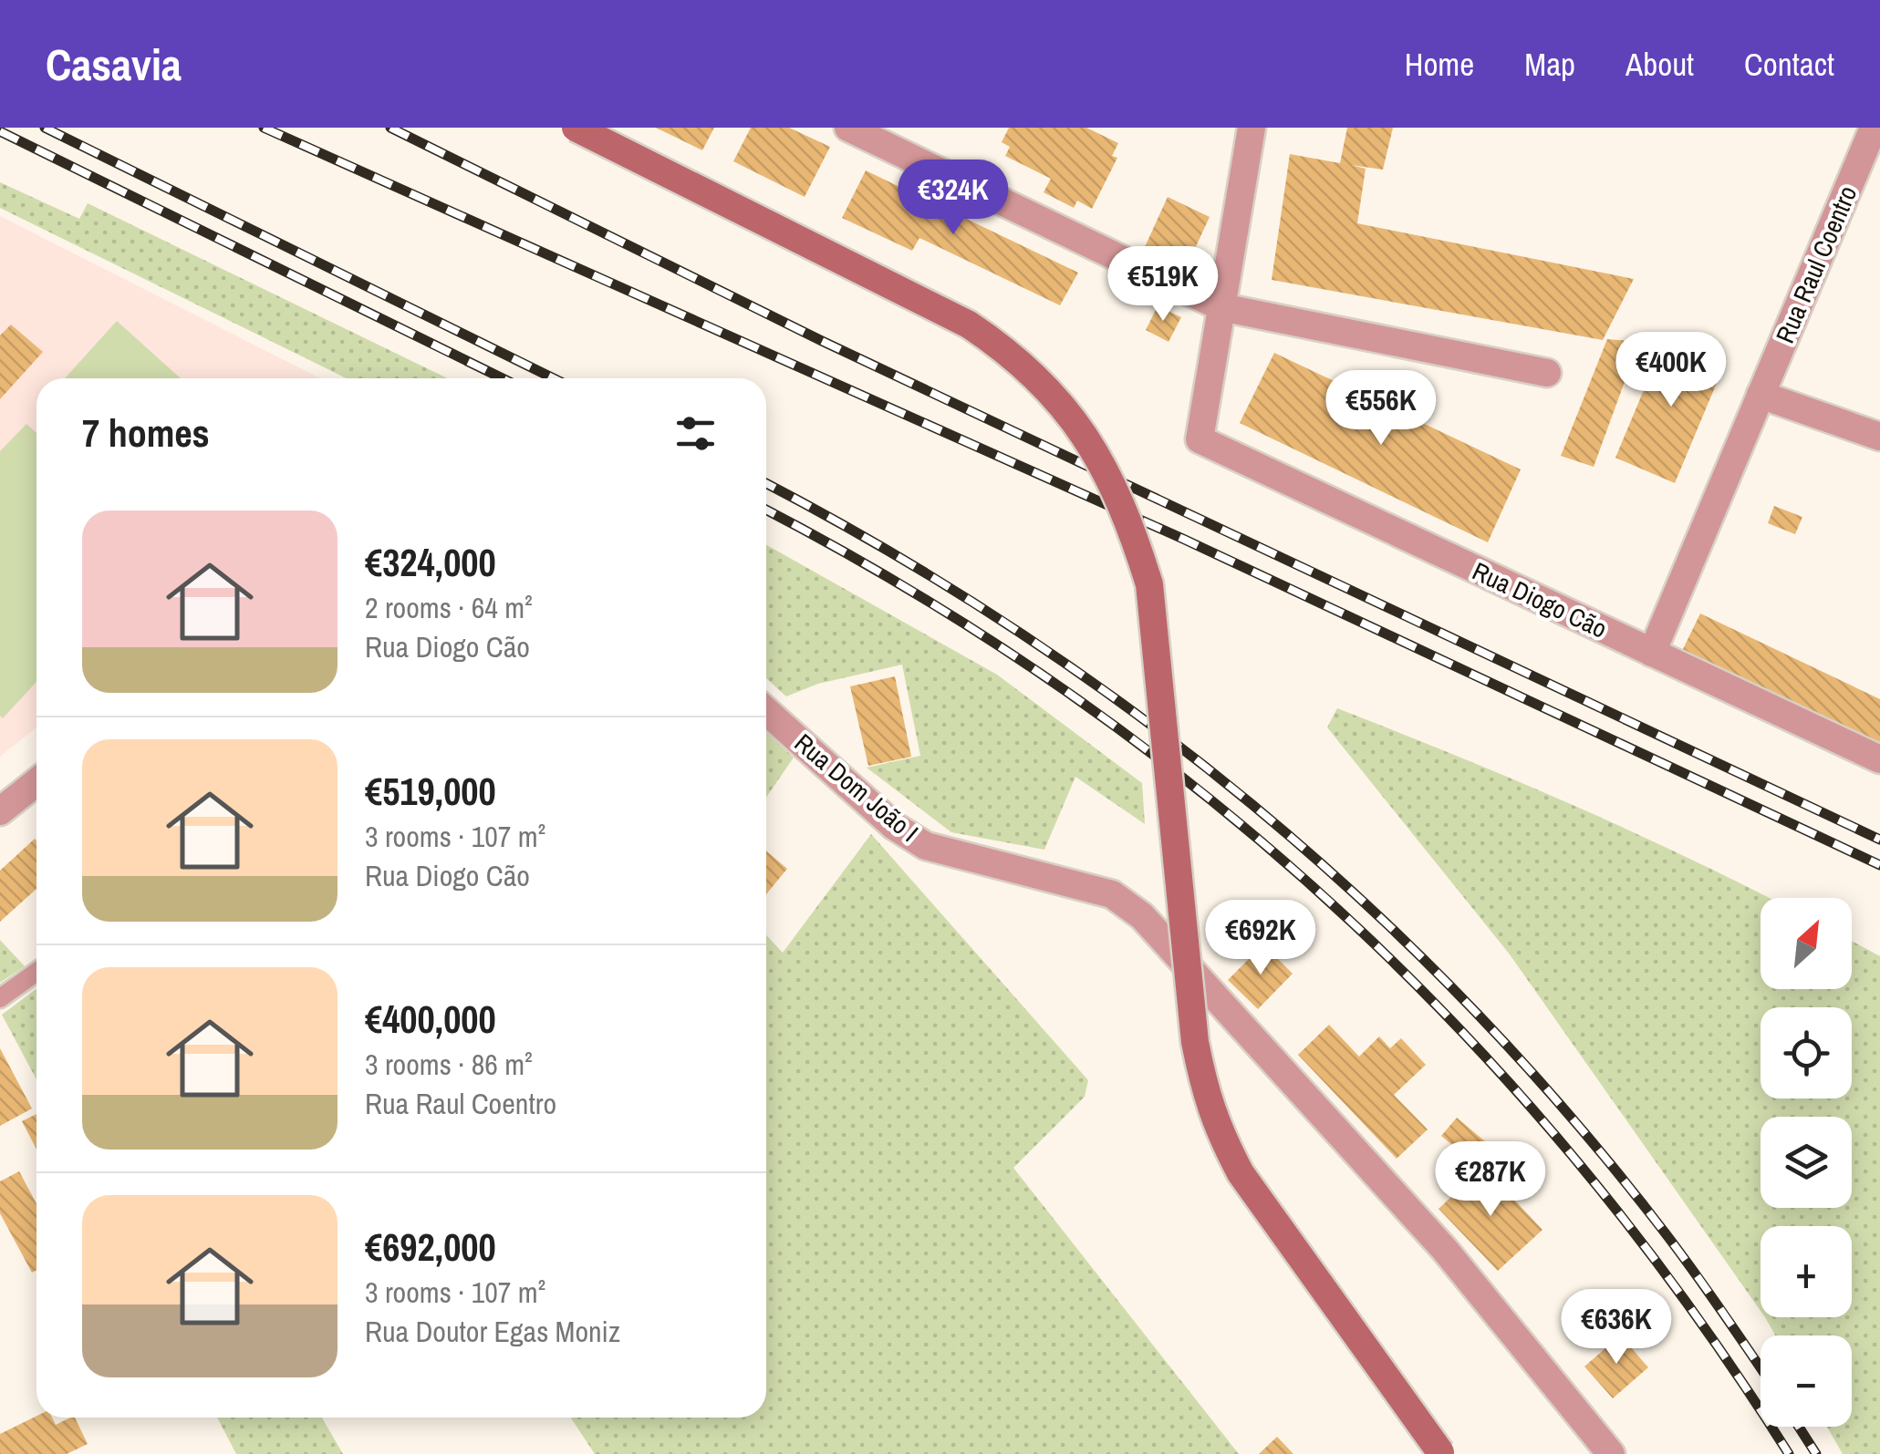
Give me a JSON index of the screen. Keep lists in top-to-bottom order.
{
  "streets": {
    "street": ["Rua Raul Coentro", "Rua Diogo Cão", "Rua Dom João I"]
  },
  "crossings": [
    ["Rua Raul Coentro", "Rua Diogo Cão"]
  ],
  "north": "top right",
  "page": {
    "header": "Casavia",
    "nav": [
      "Home",
      "Map",
      "About",
      "Contact"
    ],
    "price": [
      "€324K",
      "€519K",
      "€400K",
      "€556K",
      "€692K",
      "€287K",
      "€636K"
    ],
    "heading": "7 homes",
    "list": [
      {
        "name": "€324,000",
        "note": "2 rooms · 64 m² · Rua Diogo Cão"
      },
      {
        "name": "€519,000",
        "note": "3 rooms · 107 m² · Rua Diogo Cão"
      },
      {
        "name": "€400,000",
        "note": "3 rooms · 86 m² · Rua Raul Coentro"
      },
      {
        "name": "€692,000",
        "note": "3 rooms · 107 m² · Rua Doutor Egas Moniz"
      }
    ],
    "map_buttons": ["+", "−"]
  }
}
